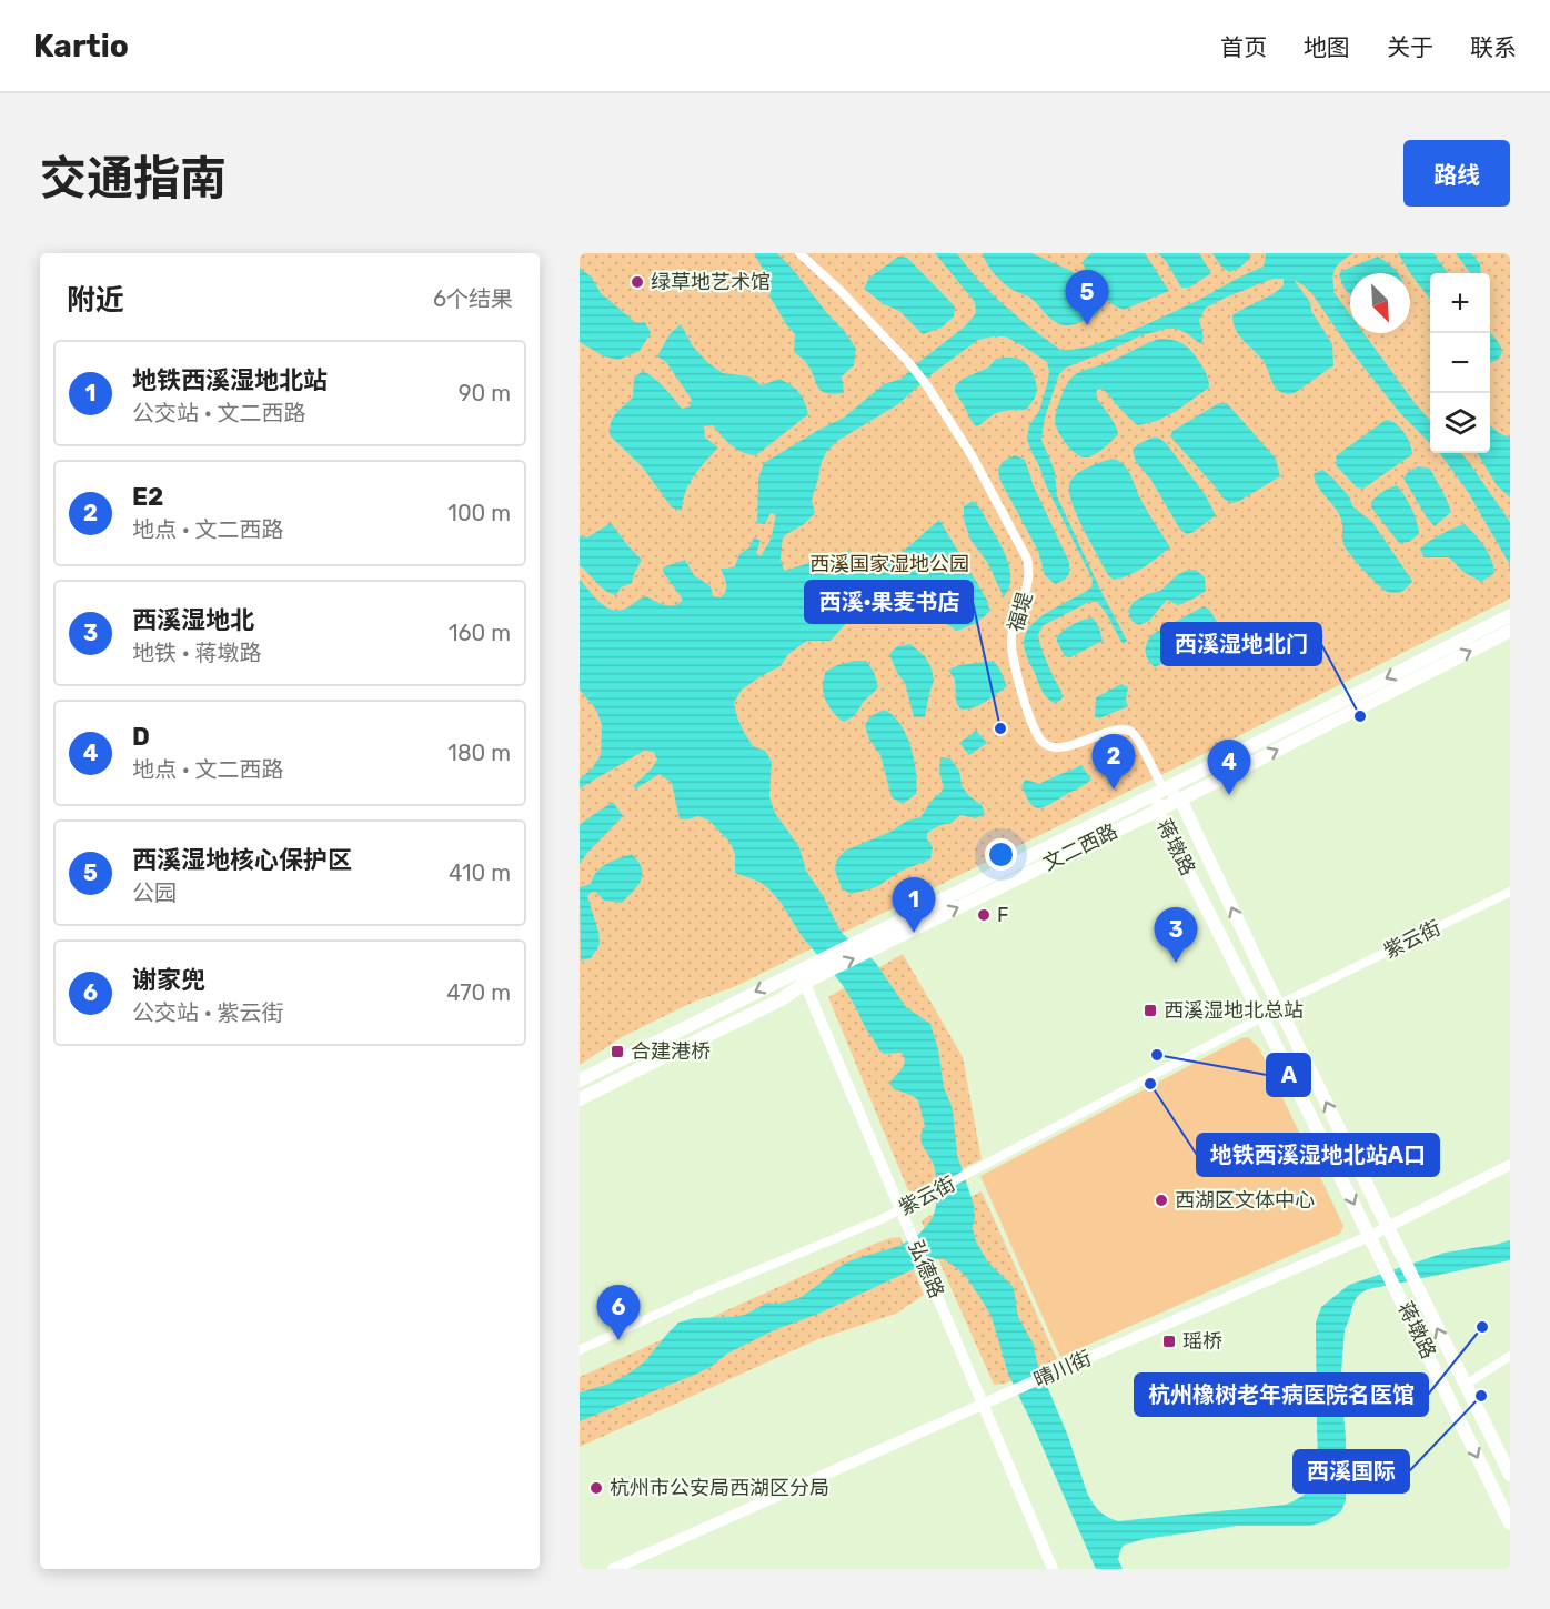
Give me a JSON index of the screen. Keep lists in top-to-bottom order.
{
  "streets": {
    "main road": ["文二西路", "蒋墩路"],
    "street": [
      "福堤",
      "紫云街",
      "弘德路",
      "晴川街"
    ]
  },
  "crossings": [
    ["福堤", "文二西路"],
    ["福堤", "蒋墩路"],
    ["文二西路", "蒋墩路"],
    ["文二西路", "弘德路"],
    ["蒋墩路", "紫云街"],
    ["蒋墩路", "晴川街"],
    ["紫云街", "弘德路"],
    ["弘德路", "晴川街"]
  ],
  "parks": ["西溪国家湿地公园"],
  "places": {
    "other": [
      "绿草地艺术馆",
      "西溪湿地北门",
      "西溪·果麦书店",
      "F",
      "A",
      "地铁西溪湿地北站A口",
      "西湖区文体中心",
      "杭州橡树老年病医院名医馆",
      "西溪国际",
      "杭州市公安局西湖区分局"
    ],
    "transit": ["西溪湿地北总站", "合建港桥", "瑶桥"]
  },
  "north": "bottom right",
  "page": {
    "header": "Kartio",
    "nav": [
      "首页",
      "地图",
      "关于",
      "联系"
    ],
    "title": "交通指南",
    "buttons": "路线",
    "heading": ["附近", "6个结果"],
    "pins": [
      "5",
      "2",
      "4",
      "1",
      "3",
      "6"
    ],
    "map_buttons": ["+", "−"],
    "list": [
      {
        "mark": "1",
        "name": "地铁西溪湿地北站",
        "note": "公交站 · 文二西路",
        "value": "90 m"
      },
      {
        "mark": "2",
        "name": "E2",
        "note": "地点 · 文二西路",
        "value": "100 m"
      },
      {
        "mark": "3",
        "name": "西溪湿地北",
        "note": "地铁 · 蒋墩路",
        "value": "160 m"
      },
      {
        "mark": "4",
        "name": "D",
        "note": "地点 · 文二西路",
        "value": "180 m"
      },
      {
        "mark": "5",
        "name": "西溪湿地核心保护区",
        "note": "公园",
        "value": "410 m"
      },
      {
        "mark": "6",
        "name": "谢家兜",
        "note": "公交站 · 紫云街",
        "value": "470 m"
      }
    ]
  }
}
